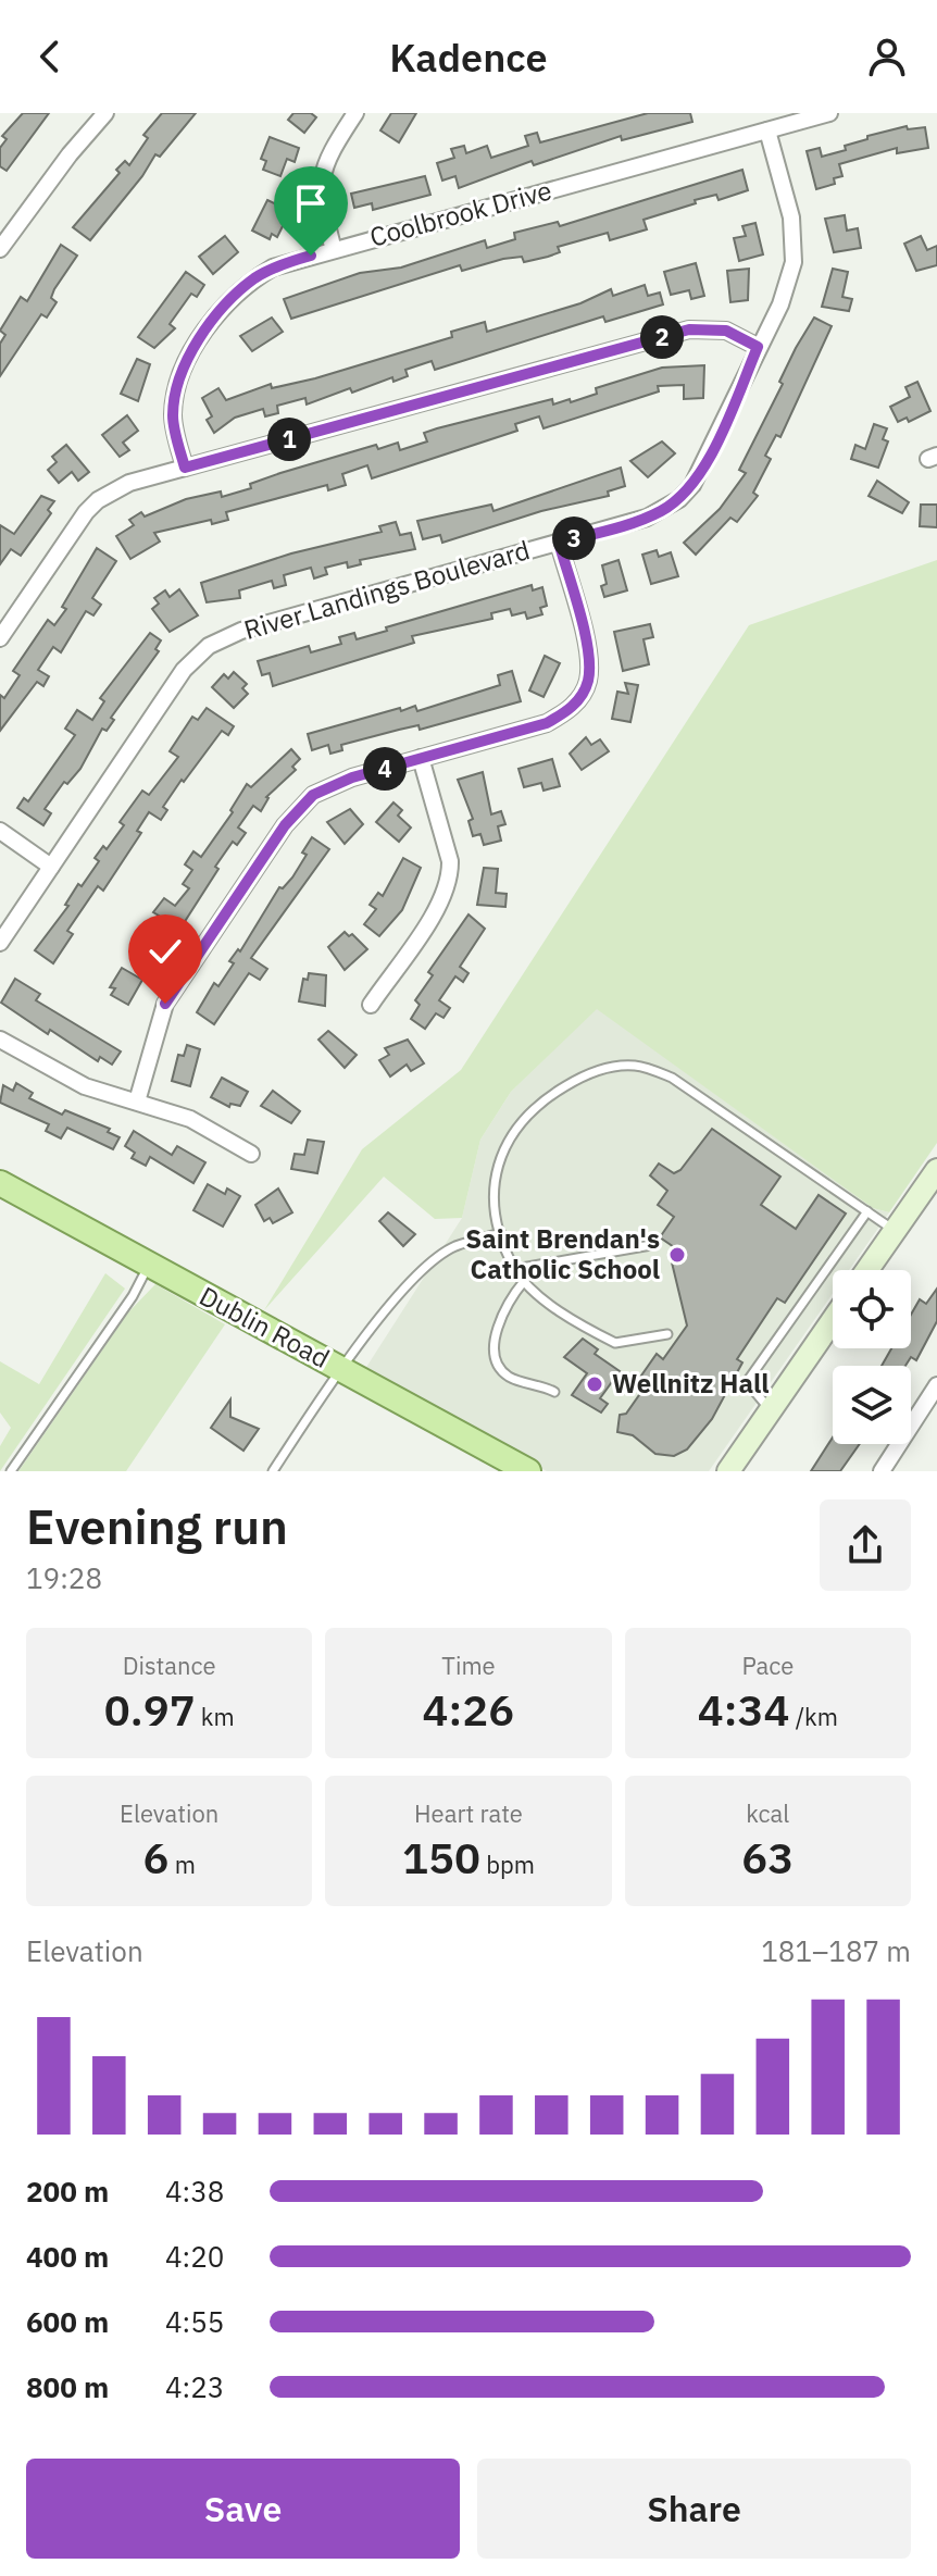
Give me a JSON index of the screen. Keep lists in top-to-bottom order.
{
  "streets": {
    "main road": ["Dublin Road"],
    "street": ["Coolbrook Drive", "River Landings Boulevard"]
  },
  "crossings": [
    ["Coolbrook Drive", "River Landings Boulevard"]
  ],
  "places": ["Saint Brendan's Catholic School", "Wellnitz Hall"],
  "page": {
    "header": "Kadence",
    "pins": [
      "2",
      "1",
      "3",
      "4"
    ],
    "heading": ["Evening run", "19:28"],
    "stats": [
      ["Distance", "0.97 km"],
      ["Time", "4:26"],
      ["Pace", "4:34 /km"],
      ["Elevation", "6 m"],
      ["Heart rate", "150 bpm"],
      ["kcal", "63"]
    ],
    "chart": ["Elevation", "181–187 m"],
    "list": [
      {
        "name": "200 m",
        "note": "4:38"
      },
      {
        "name": "400 m",
        "note": "4:20"
      },
      {
        "name": "600 m",
        "note": "4:55"
      },
      {
        "name": "800 m",
        "note": "4:23"
      }
    ],
    "buttons": ["Save", "Share"]
  }
}
